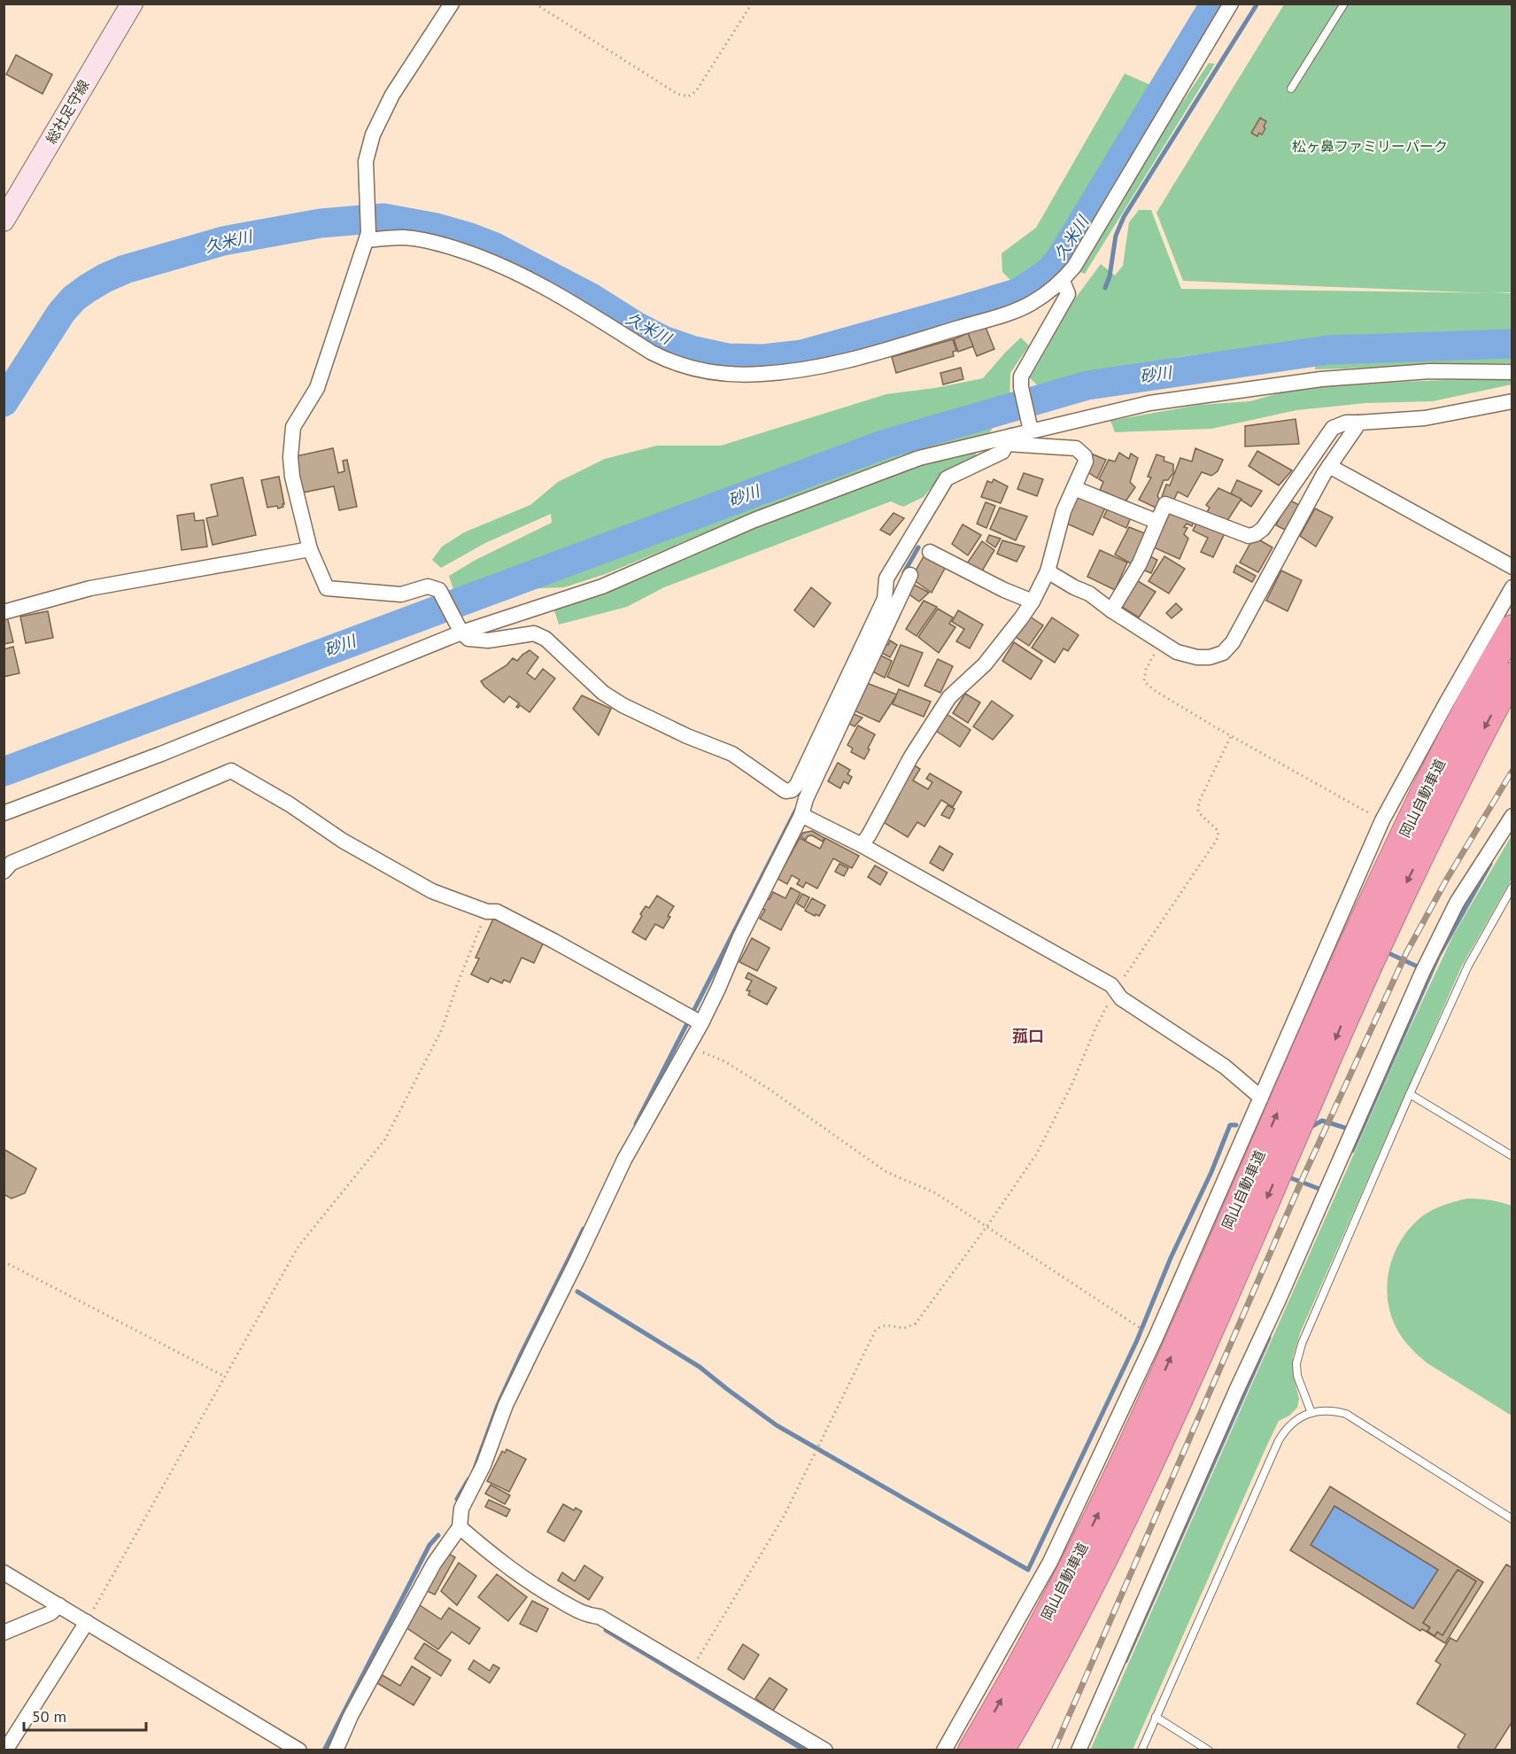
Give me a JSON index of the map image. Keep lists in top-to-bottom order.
{
  "streets": {
    "highway": ["岡山自動車道"],
    "main road": ["総社足守線"]
  },
  "districts": ["菰口"],
  "water": ["久米川", "砂川"],
  "parks": ["松ヶ鼻ファミリーパーク"],
  "scale_bar": "50 m"
}
